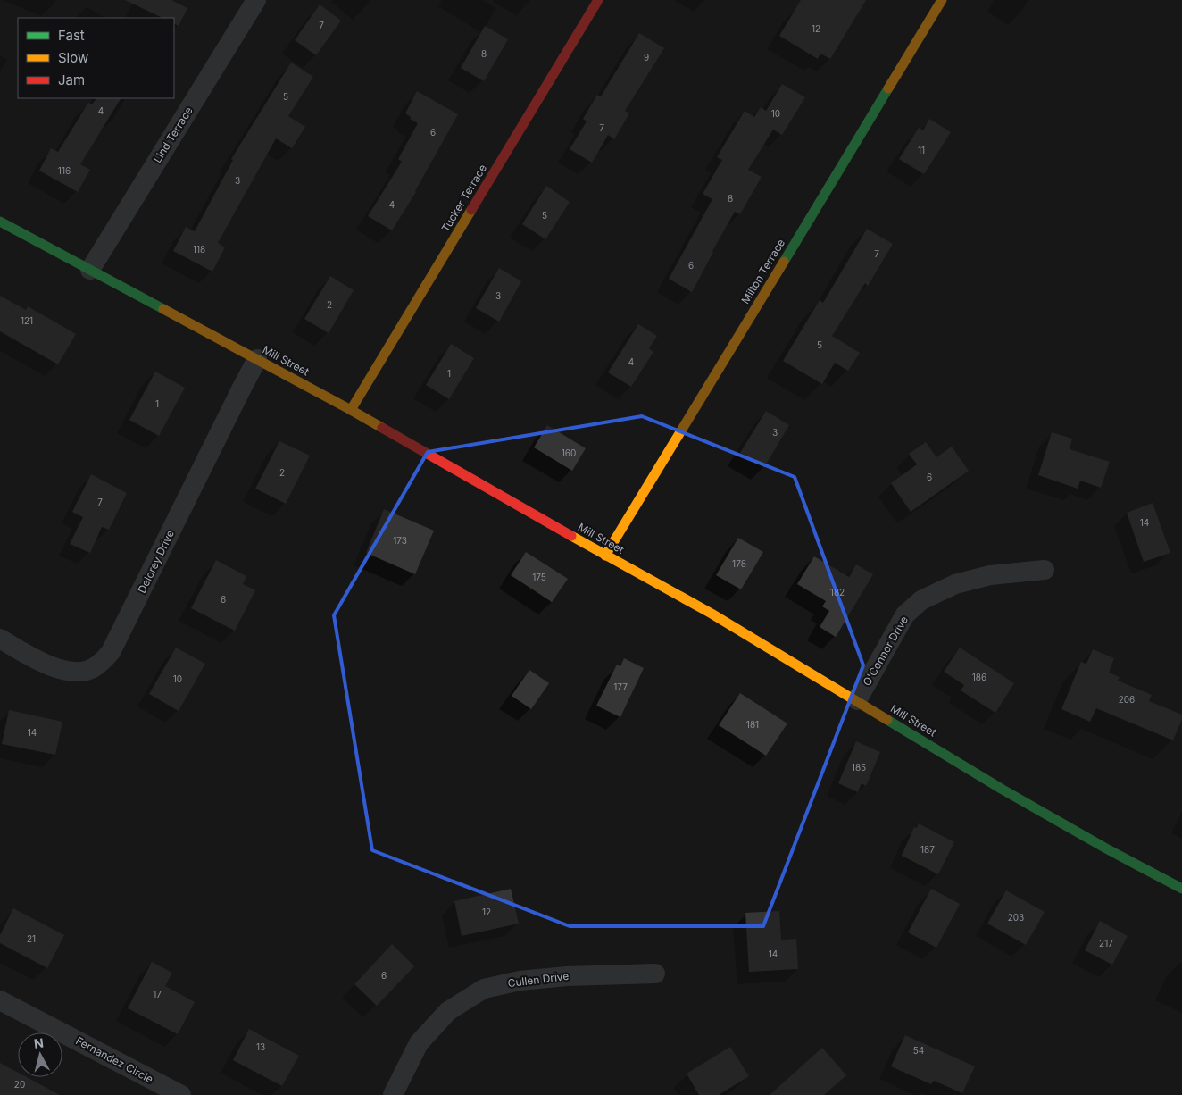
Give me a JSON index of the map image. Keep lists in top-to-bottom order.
{
  "streets": {
    "street": [
      "Lind Terrace",
      "Tucker Terrace",
      "Milton Terrace",
      "Mill Street",
      "Delorey Drive",
      "O'Connor Drive",
      "Cullen Drive",
      "Fernandez Circle"
    ]
  },
  "crossings": [
    ["Lind Terrace", "Mill Street"],
    ["Tucker Terrace", "Mill Street"],
    ["Milton Terrace", "Mill Street"],
    ["Mill Street", "Delorey Drive"],
    ["Mill Street", "O'Connor Drive"]
  ],
  "house_numbers": [
    "7",
    "12",
    "8",
    "9",
    "5",
    "4",
    "10",
    "7",
    "6",
    "11",
    "116",
    "3",
    "8",
    "4",
    "5",
    "118",
    "7",
    "6",
    "3",
    "2",
    "121",
    "5",
    "4",
    "1",
    "1",
    "3",
    "160",
    "2",
    "6",
    "7",
    "14",
    "173",
    "178",
    "175",
    "182",
    "6",
    "186",
    "10",
    "177",
    "206",
    "181",
    "14",
    "185",
    "187",
    "12",
    "203",
    "21",
    "217",
    "14",
    "6",
    "17",
    "13",
    "54",
    "20"
  ],
  "legend": ["Fast", "Slow", "Jam"],
  "north": "top"
}
